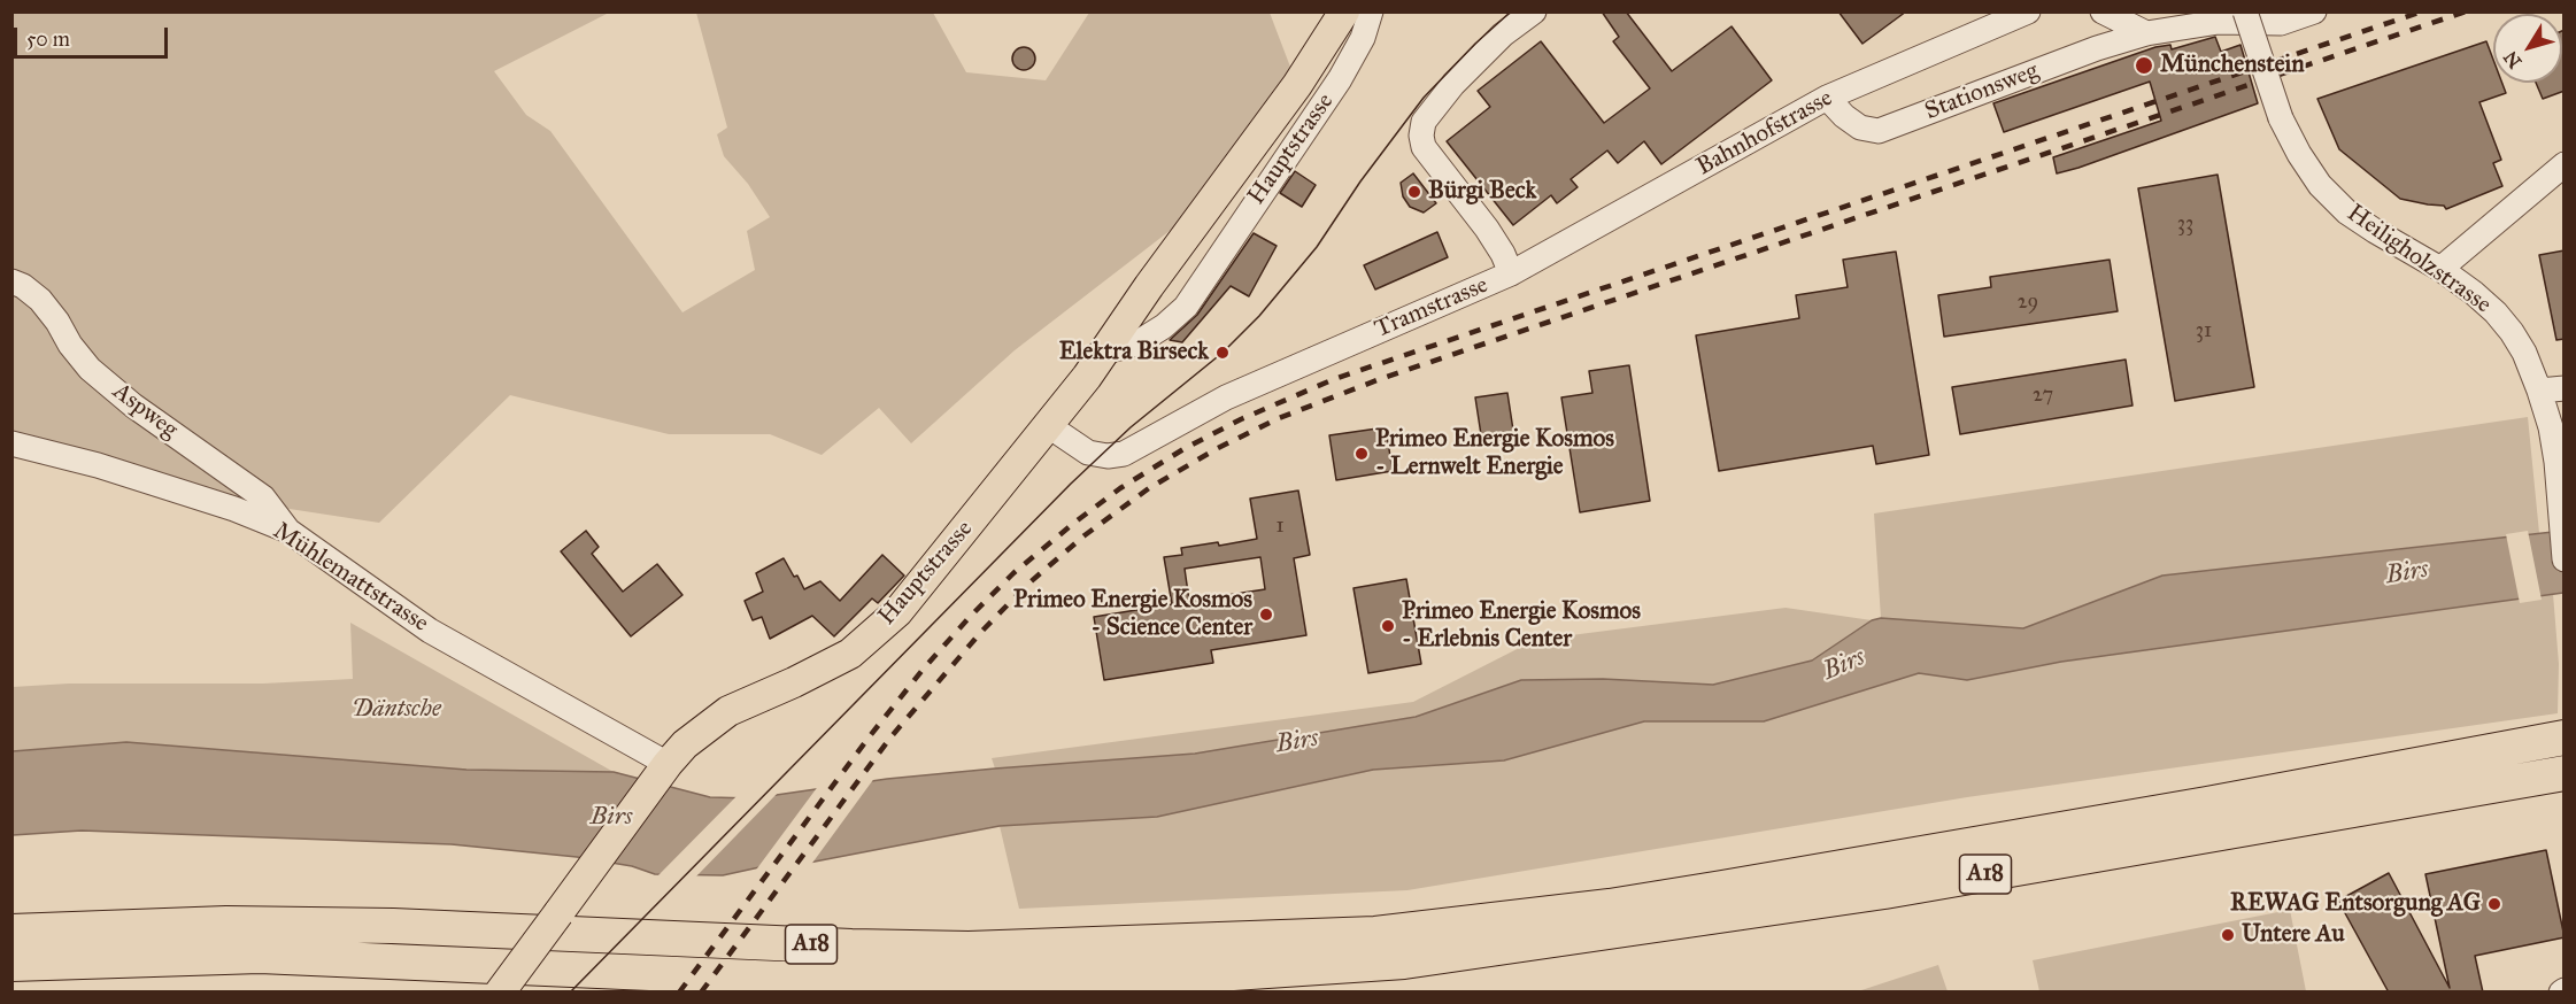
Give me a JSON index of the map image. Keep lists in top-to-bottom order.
{
  "streets": {
    "highway": ["A18"],
    "main road": ["Hauptstrasse"],
    "street": [
      "Stationsweg",
      "Bahnhofstrasse",
      "Heiligholzstrasse",
      "Tramstrasse",
      "Aspweg",
      "Mühlemattstrasse"
    ]
  },
  "crossings": [
    ["Stationsweg", "Bahnhofstrasse"],
    ["Bahnhofstrasse", "Tramstrasse"],
    ["Hauptstrasse", "Tramstrasse"],
    ["Hauptstrasse", "Mühlemattstrasse"],
    ["Aspweg", "Mühlemattstrasse"]
  ],
  "water": ["Birs"],
  "parks": ["Däntsche"],
  "places": [
    "Münchenstein",
    "Bürgi Beck",
    "Elektra Birseck",
    "Primeo Energie Kosmos - Lernwelt Energie",
    "Primeo Energie Kosmos - Science Center",
    "Primeo Energie Kosmos - Erlebnis Center",
    "REWAG Entsorgung AG",
    "Untere Au"
  ],
  "house_numbers": [
    "33",
    "29",
    "31",
    "27",
    "1"
  ],
  "scale_bar": "50 m",
  "north": "bottom left"
}
